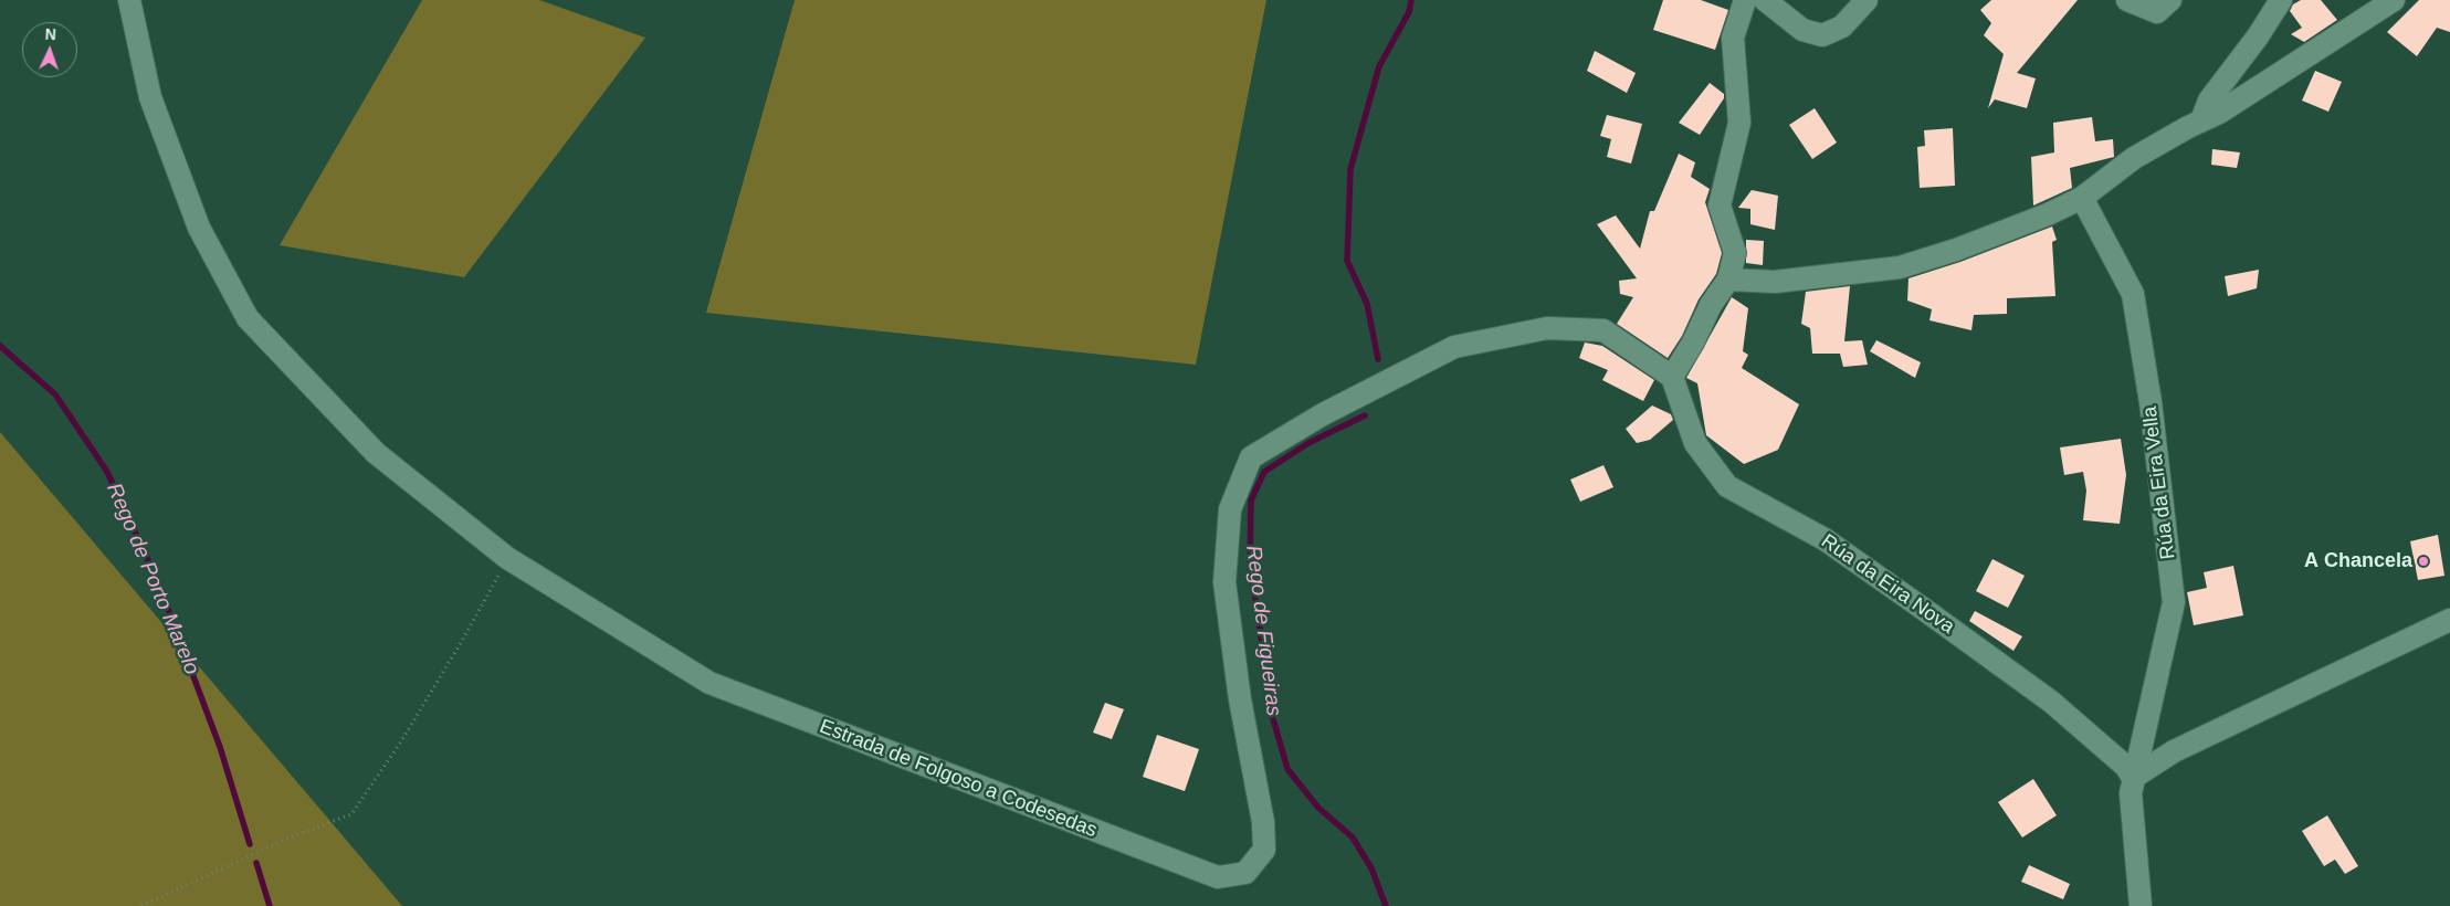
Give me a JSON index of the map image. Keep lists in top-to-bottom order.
{
  "streets": {
    "street": ["Rúa da Eira Vella", "Rúa da Eira Nova", "Estrada de Folgoso a Codesedas"]
  },
  "crossings": [
    ["Rúa da Eira Vella", "Rúa da Eira Nova"],
    ["Rúa da Eira Nova", "Estrada de Folgoso a Codesedas"]
  ],
  "water": ["Rego de Porto Marelo", "Rego de Figueiras"],
  "places": ["A Chancela"],
  "north": "top"
}
